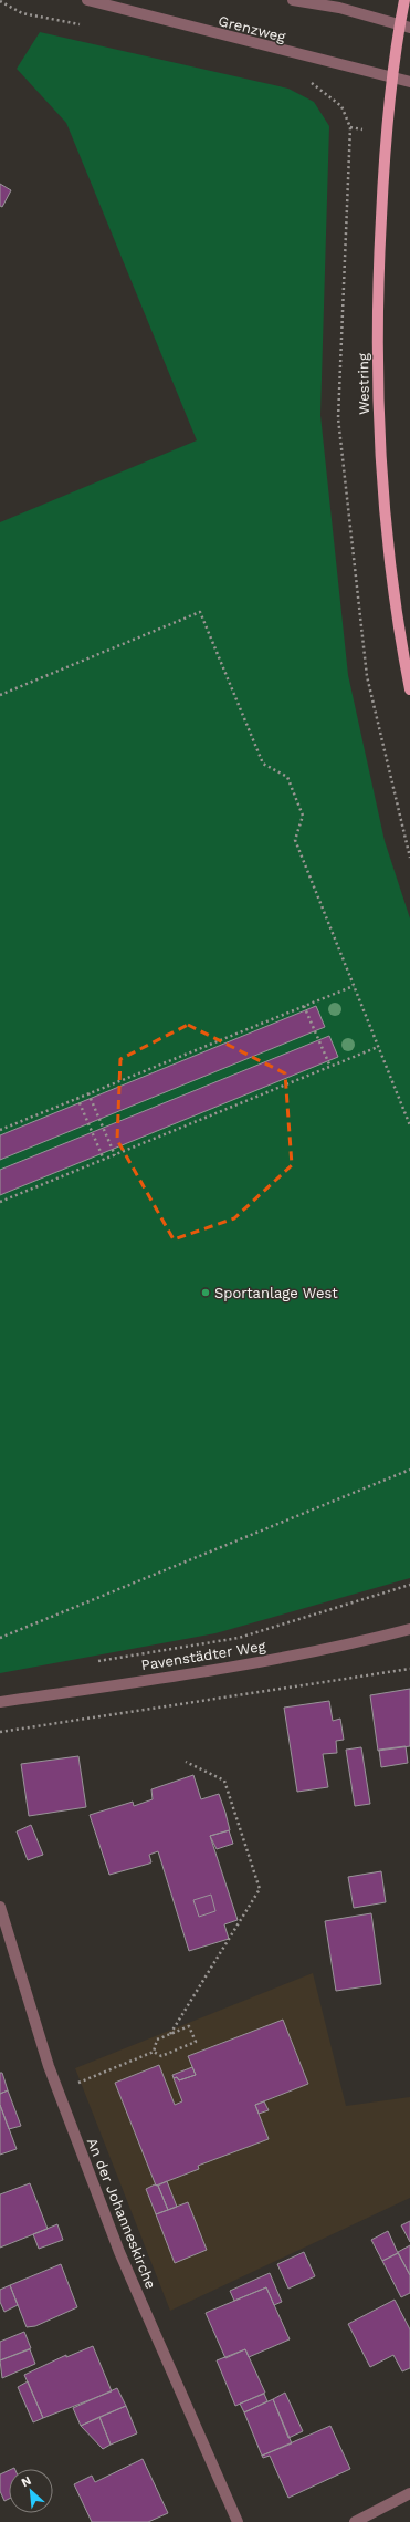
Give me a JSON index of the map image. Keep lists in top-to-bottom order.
{
  "streets": {
    "main road": ["Westring"],
    "street": ["Grenzweg", "Pavenstädter Weg", "An der Johanneskirche"]
  },
  "crossings": [
    ["Grenzweg", "Westring"]
  ],
  "places": ["Sportanlage West"],
  "north": "top left"
}
